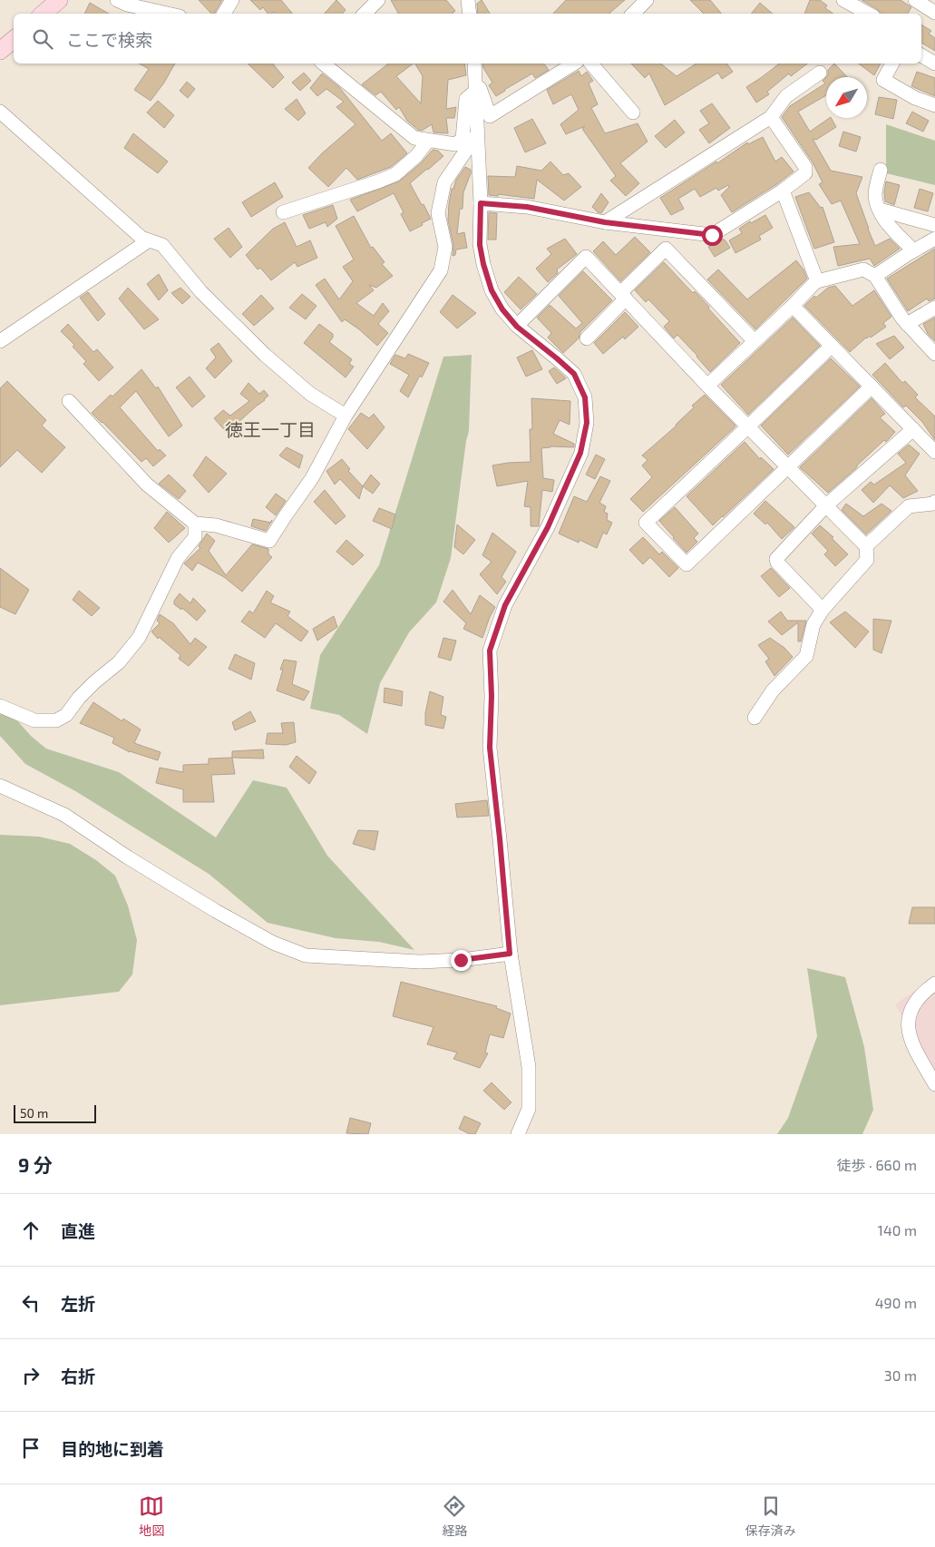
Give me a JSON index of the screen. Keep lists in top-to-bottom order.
{
  "districts": ["徳王一丁目"],
  "scale_bar": "50 m",
  "north": "bottom left",
  "page": {
    "search": "ここで検索",
    "scale": "50 m",
    "heading": ["9 分", "徒歩 · 660 m"],
    "list": [
      ["直進", "140 m"],
      ["左折", "490 m"],
      ["右折", "30 m"],
      "目的地に到着"
    ],
    "nav": ["地図", "経路", "保存済み"]
  }
}
